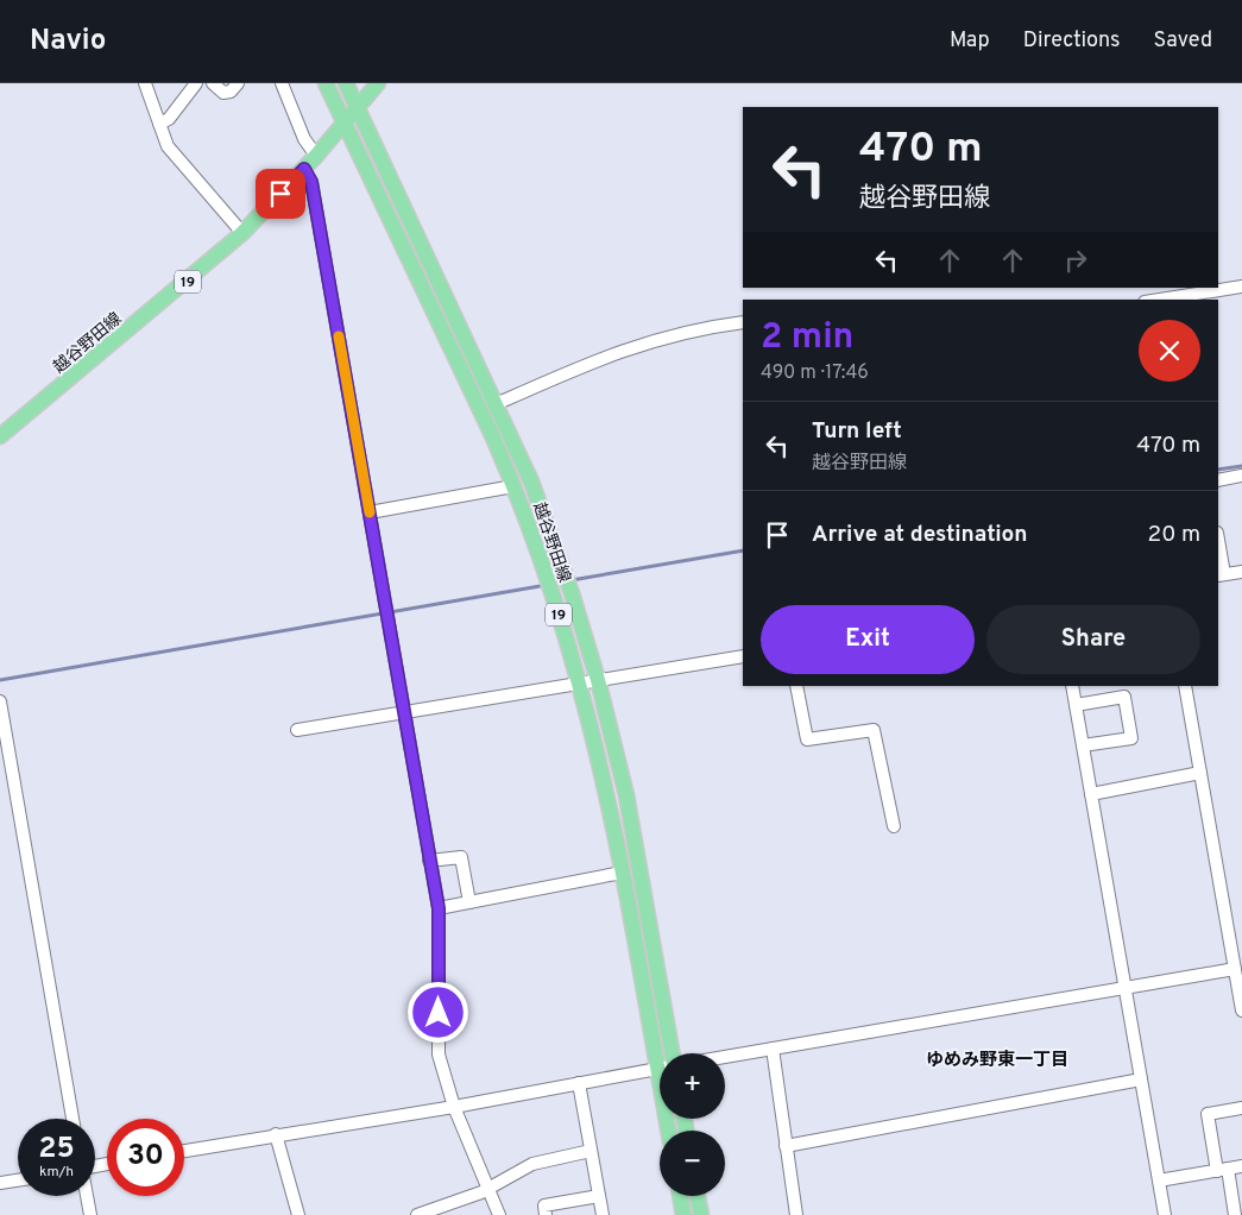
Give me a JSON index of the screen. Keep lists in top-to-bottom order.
{
  "streets": {
    "main road": ["19", "越谷野田線"]
  },
  "districts": ["ゆめみ野東一丁目"],
  "page": {
    "header": "Navio",
    "nav": ["Map", "Directions", "Saved"],
    "turn": ["470 m", "越谷野田線"],
    "heading": ["2 min", "490 m · 17:46"],
    "list": [
      {
        "name": "Turn left",
        "note": "越谷野田線",
        "value": "470 m"
      },
      {
        "name": "Arrive at destination",
        "value": "20 m"
      }
    ],
    "buttons": ["Exit", "Share"],
    "map_buttons": ["+", "−"],
    "speed": "25 km/h",
    "limit": "30"
  }
}
